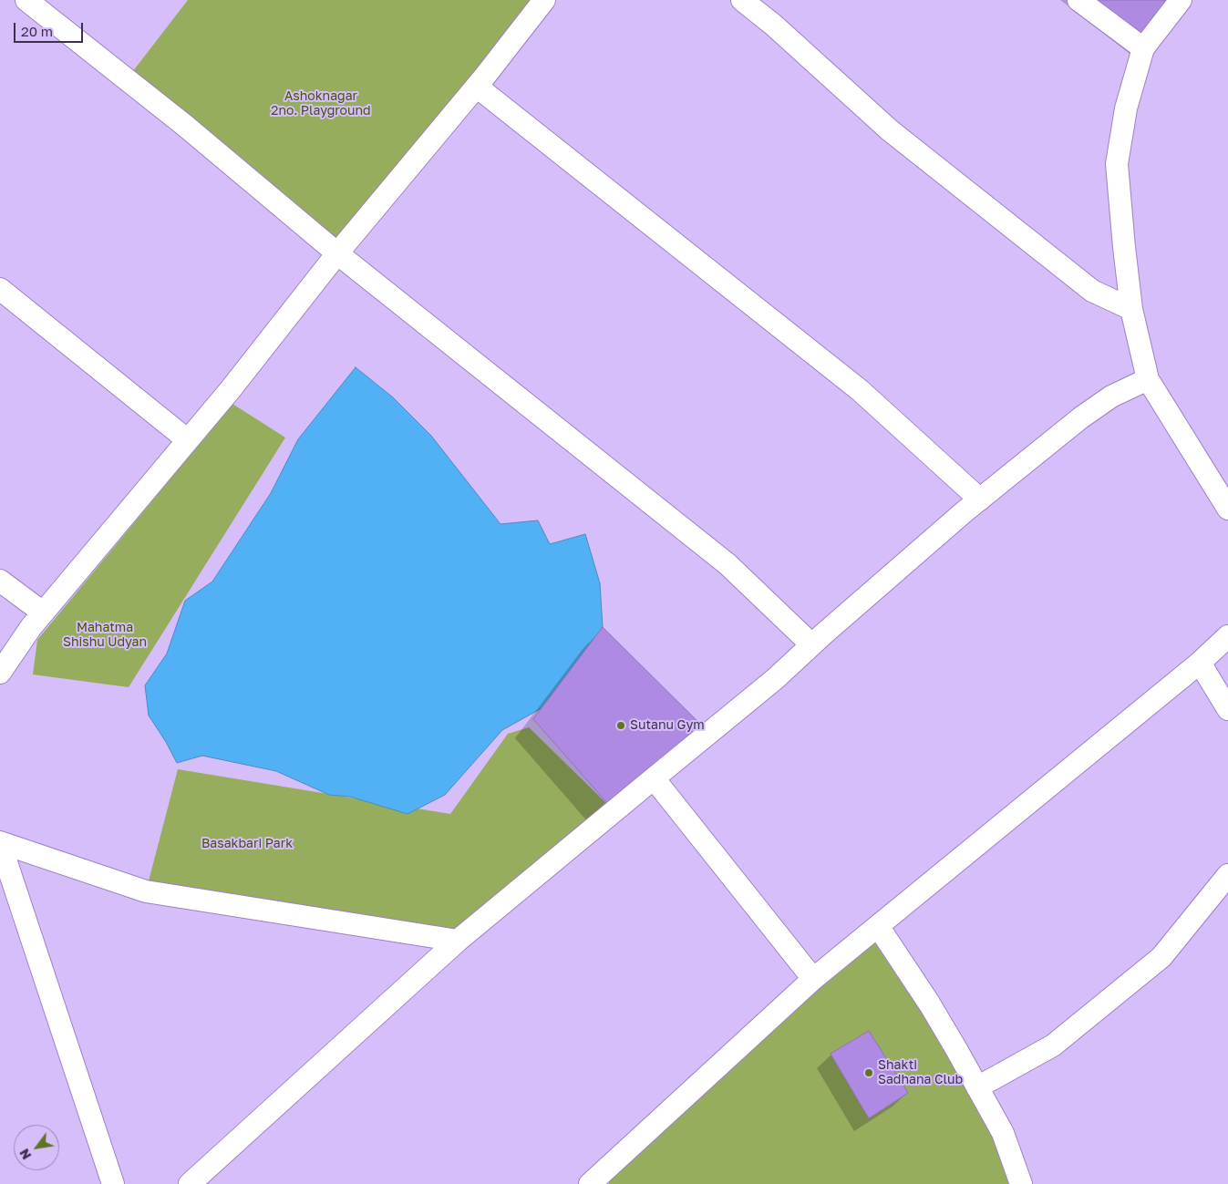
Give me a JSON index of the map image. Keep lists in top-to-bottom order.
{
  "parks": ["Ashoknagar 2no. Playground", "Mahatma Shishu Udyan", "Basakbari Park"],
  "places": ["Sutanu Gym", "Shakti Sadhana Club"],
  "scale_bar": "20 m",
  "north": "bottom left"
}
